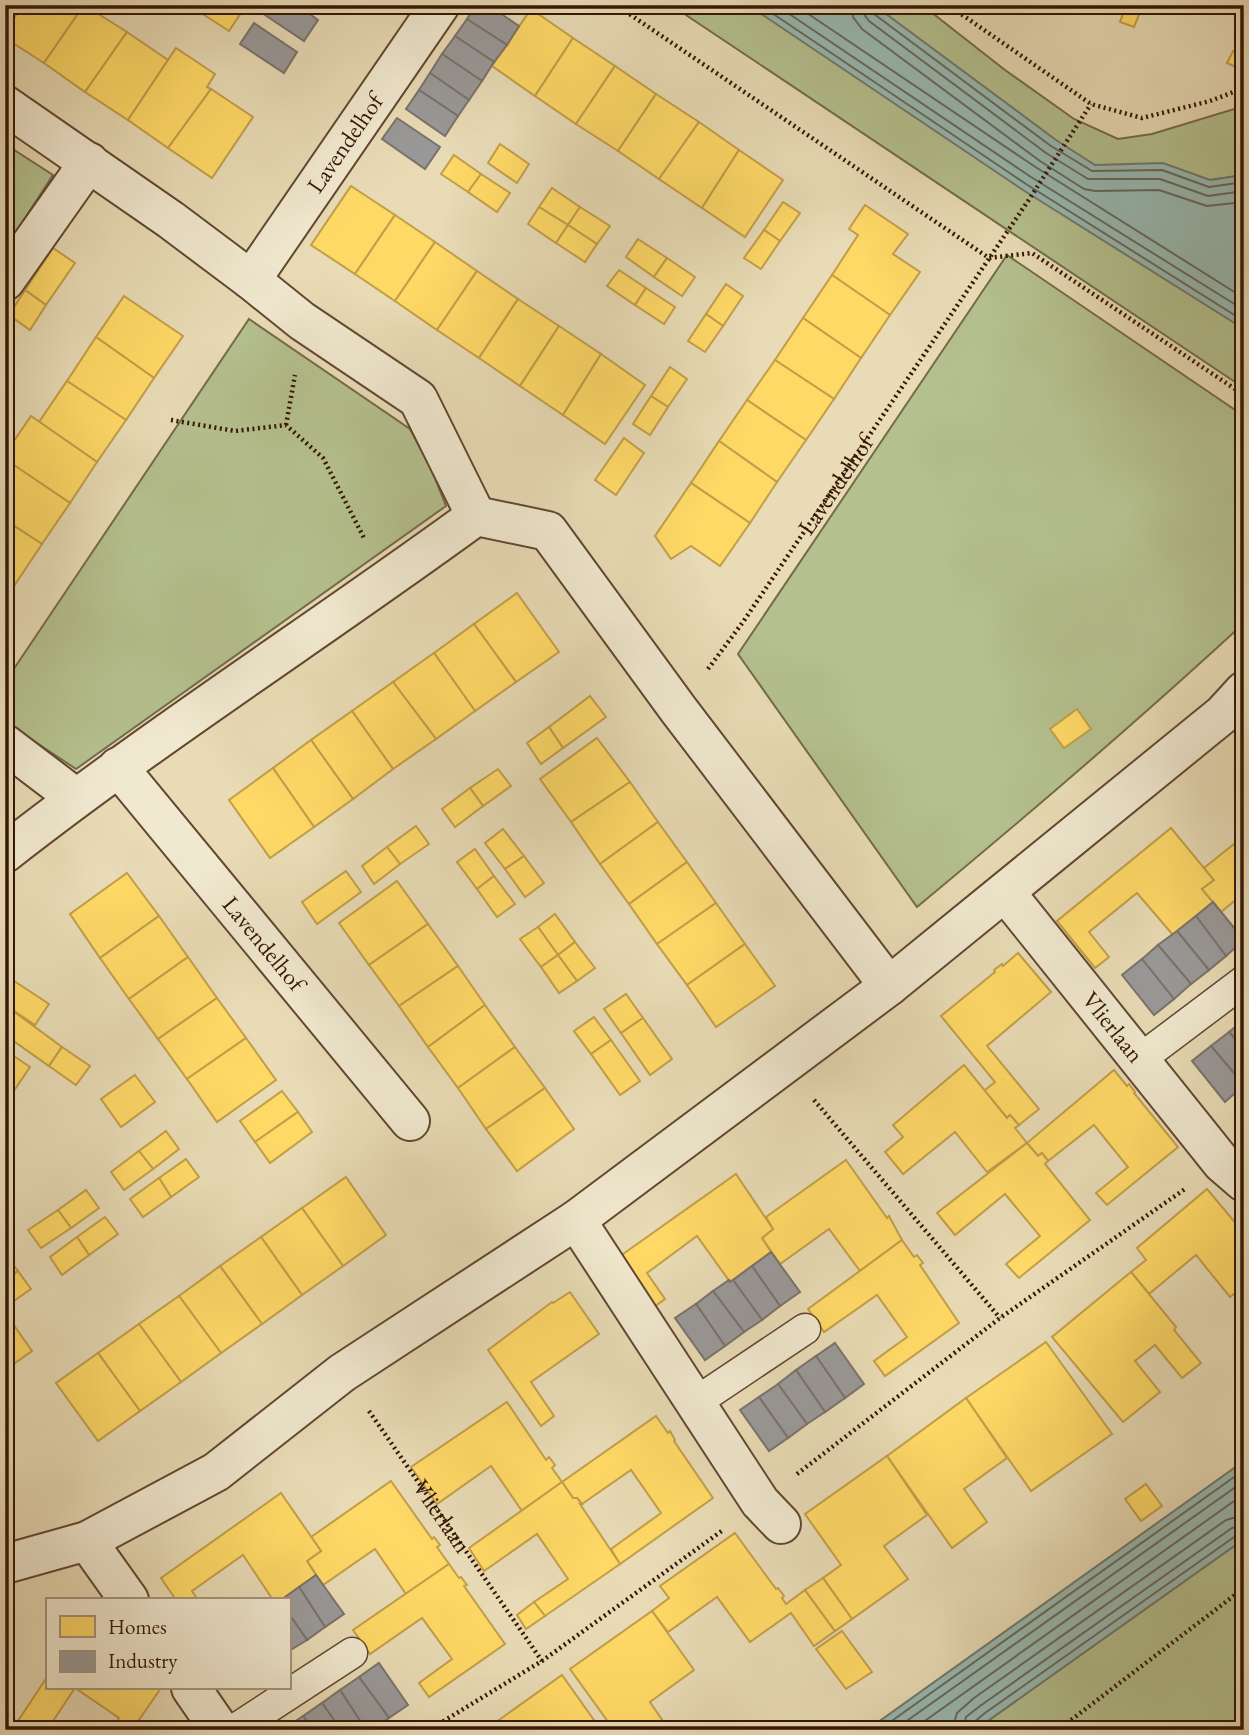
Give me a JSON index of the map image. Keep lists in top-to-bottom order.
{
  "streets": {
    "street": ["Lavendelhof", "Vlierlaan"]
  },
  "legend": ["Homes", "Industry"]
}
